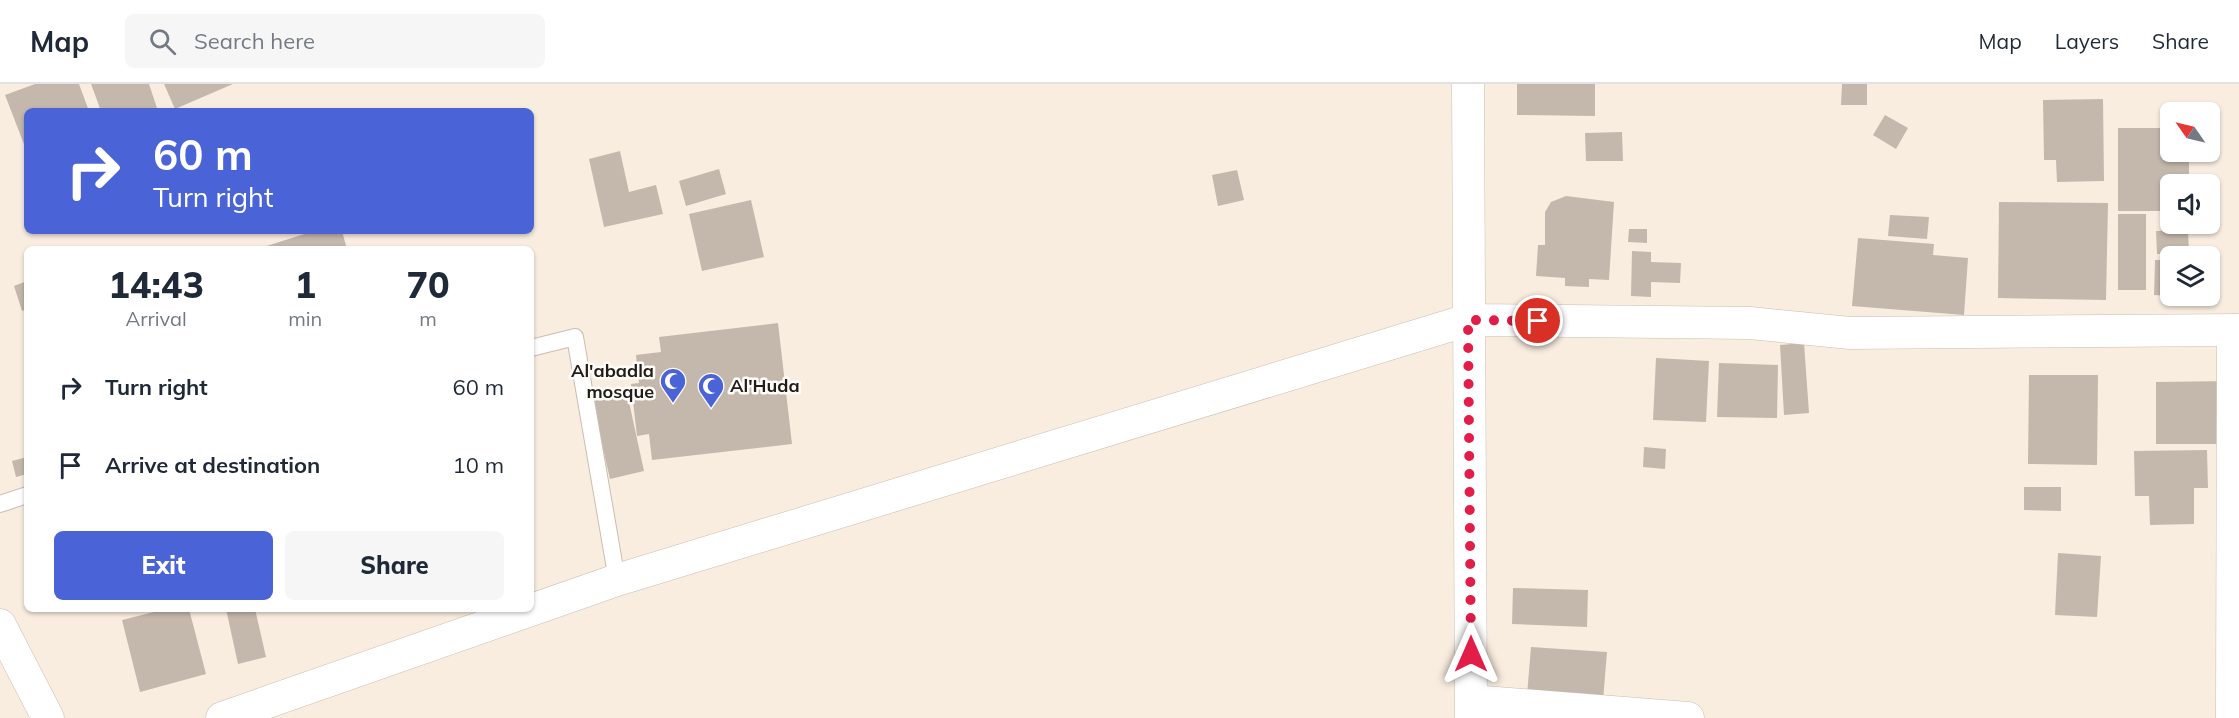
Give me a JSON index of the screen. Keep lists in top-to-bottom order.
{
  "places": {
    "mosque": ["Al'abadla mosque", "Al'Huda"]
  },
  "north": "top left",
  "page": {
    "header": "Map",
    "search": "Search here",
    "nav": ["Map", "Layers", "Share"],
    "turn": ["60 m", "Turn right"],
    "eta": [
      "14:43",
      "Arrival",
      "1",
      "min",
      "70",
      "m"
    ],
    "list": [
      {
        "name": "Turn right",
        "value": "60 m"
      },
      {
        "name": "Arrive at destination",
        "value": "10 m"
      }
    ],
    "buttons": ["Exit", "Share"]
  }
}
